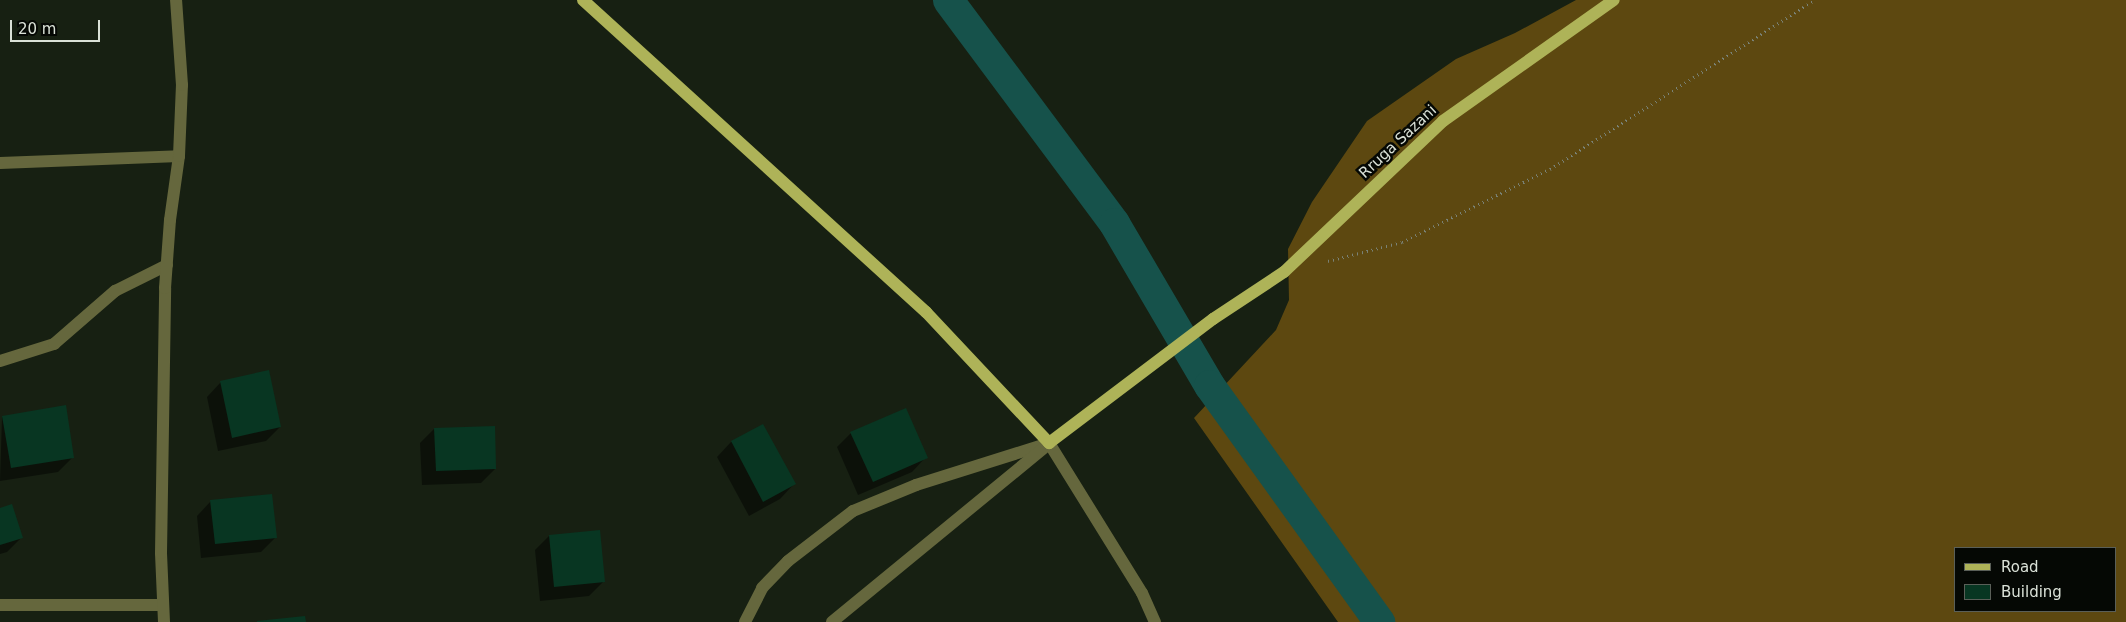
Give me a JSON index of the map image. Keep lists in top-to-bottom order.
{
  "streets": {
    "main road": ["Rruga Sazani"]
  },
  "legend": ["Road", "Building"],
  "scale_bar": "20 m"
}
